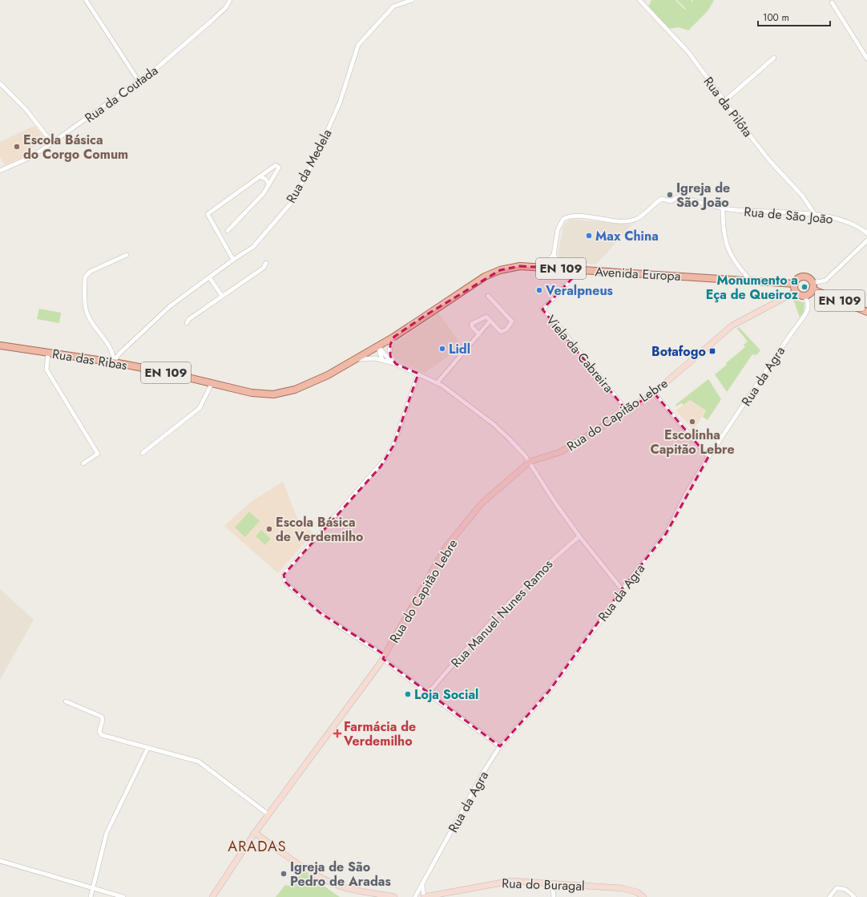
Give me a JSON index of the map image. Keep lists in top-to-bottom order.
{
  "streets": {
    "main road": [
      "EN 109",
      "Avenida Europa",
      "Rua das Ribas",
      "Rua do Capitão Lebre",
      "Rua do Buragal"
    ],
    "street": [
      "Rua da Coutada",
      "Rua da Pilôta",
      "Rua da Medela",
      "Rua de São João",
      "Viela da Cabreira",
      "Rua da Agra",
      "Rua Manuel Nunes Ramos"
    ]
  },
  "crossings": [
    ["Rua da Pilôta", "Rua de São João"],
    ["Rua da Medela", "Rua das Ribas"],
    ["EN 109", "Avenida Europa"],
    ["EN 109", "Rua da Agra"],
    ["EN 109", "Rua do Capitão Lebre"],
    ["Avenida Europa", "Viela da Cabreira"],
    ["Avenida Europa", "Rua das Ribas"],
    ["Avenida Europa", "Rua da Agra"],
    ["Avenida Europa", "Rua do Capitão Lebre"],
    ["Viela da Cabreira", "Rua do Capitão Lebre"],
    ["Rua da Agra", "Rua do Capitão Lebre"]
  ],
  "districts": ["ARADAS"],
  "places": {
    "other": [
      "Escola Básica do Corgo Comum",
      "Igreja de São João",
      "Max China",
      "Monumento a Eça de Queiroz",
      "Veralpneus",
      "Lidl",
      "Escolinha Capitão Lebre",
      "Escola Básica de Verdemilho",
      "Loja Social",
      "Igreja de São Pedro de Aradas"
    ],
    "transit": ["Botafogo"],
    "health": ["Farmácia de Verdemilho"]
  },
  "scale_bar": "100 m"
}
